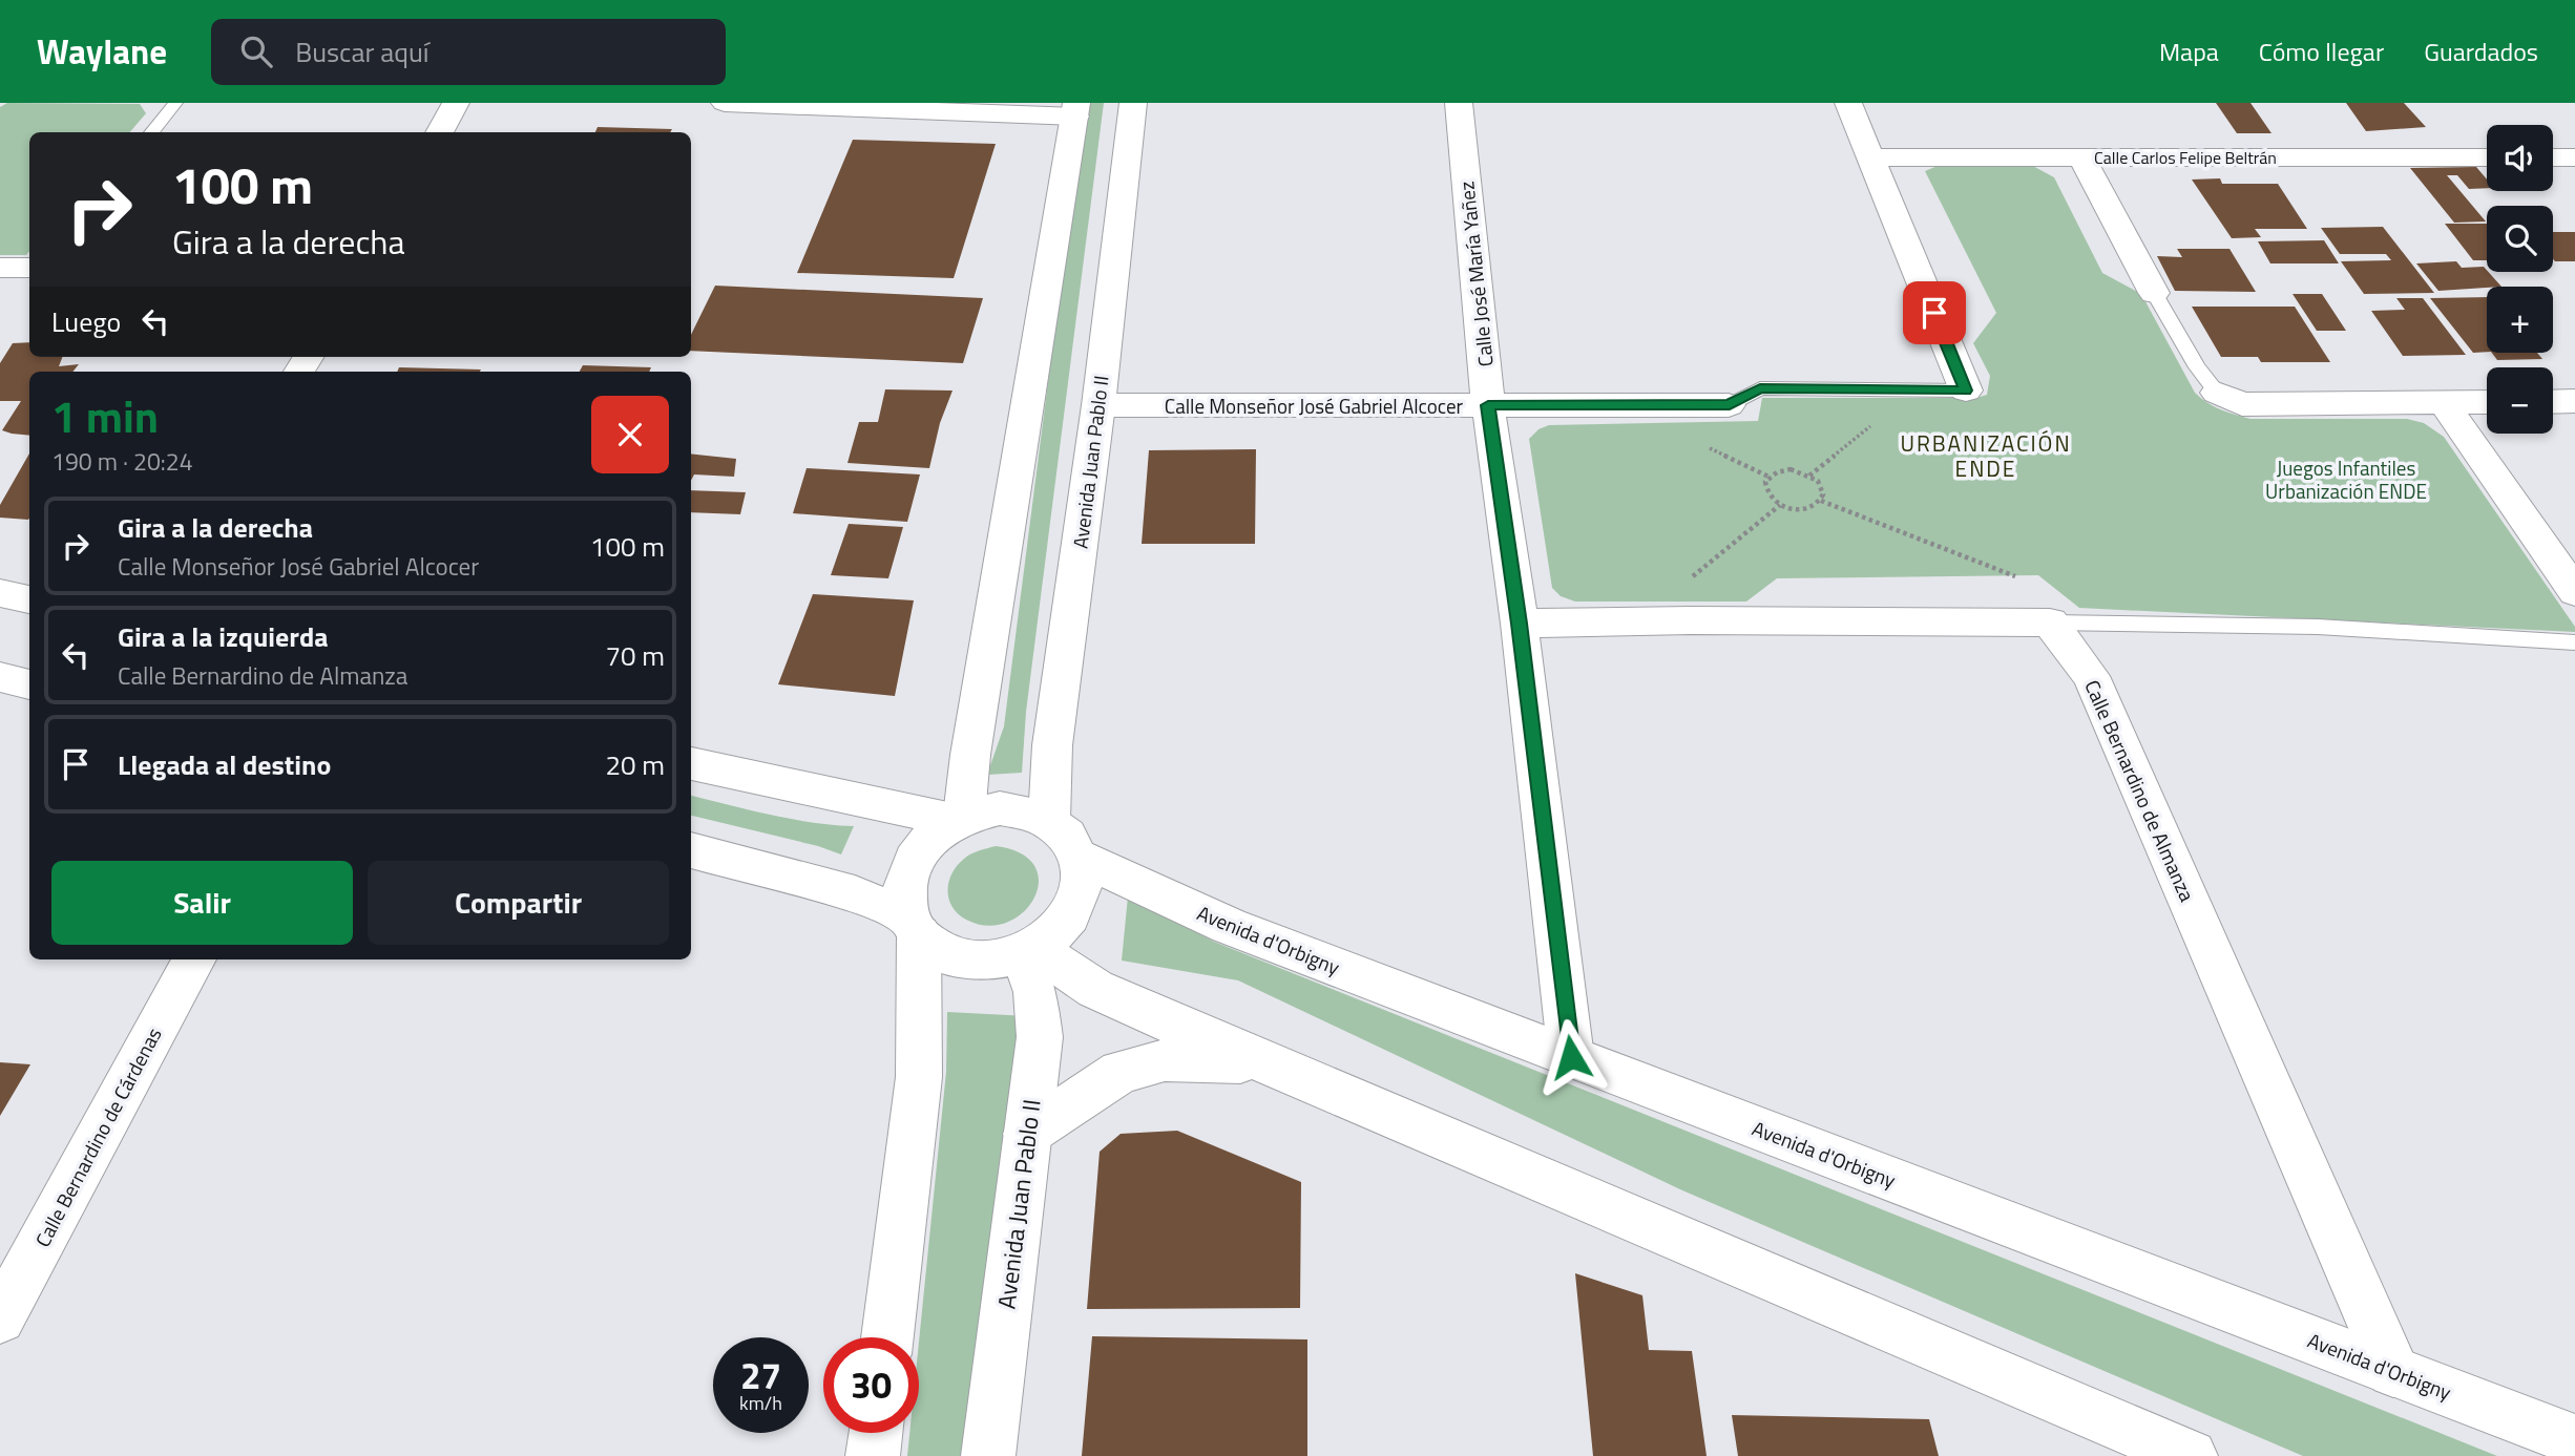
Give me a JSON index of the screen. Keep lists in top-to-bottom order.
{
  "streets": {
    "street": [
      "Calle Carlos Felipe Beltrán",
      "Calle José María Yañez",
      "Calle Monseñor José Gabriel Alcocer",
      "Avenida Juan Pablo II",
      "Calle Bernardino de Almanza",
      "Avenida d'Orbigny",
      "Calle Bernardino de Cárdenas"
    ]
  },
  "crossings": [
    ["Calle José María Yañez", "Calle Monseñor José Gabriel Alcocer"],
    ["Calle José María Yañez", "Avenida d'Orbigny"],
    ["Calle Monseñor José Gabriel Alcocer", "Avenida Juan Pablo II"],
    ["Avenida Juan Pablo II", "Avenida d'Orbigny"],
    ["Calle Bernardino de Almanza", "Avenida d'Orbigny"]
  ],
  "districts": ["URBANIZACIÓN ENDE"],
  "parks": ["Juegos Infantiles Urbanización ENDE"],
  "page": {
    "header": "Waylane",
    "search": "Buscar aquí",
    "nav": ["Mapa", "Cómo llegar", "Guardados"],
    "map_buttons": ["+", "−"],
    "turn": ["100 m", "Gira a la derecha"],
    "then": "Luego",
    "heading": ["1 min", "190 m · 20:24"],
    "list": [
      {
        "name": "Gira a la derecha",
        "note": "Calle Monseñor José Gabriel Alcocer",
        "value": "100 m"
      },
      {
        "name": "Gira a la izquierda",
        "note": "Calle Bernardino de Almanza",
        "value": "70 m"
      },
      {
        "name": "Llegada al destino",
        "value": "20 m"
      }
    ],
    "buttons": ["Salir", "Compartir"],
    "speed": "27 km/h",
    "limit": "30"
  }
}
